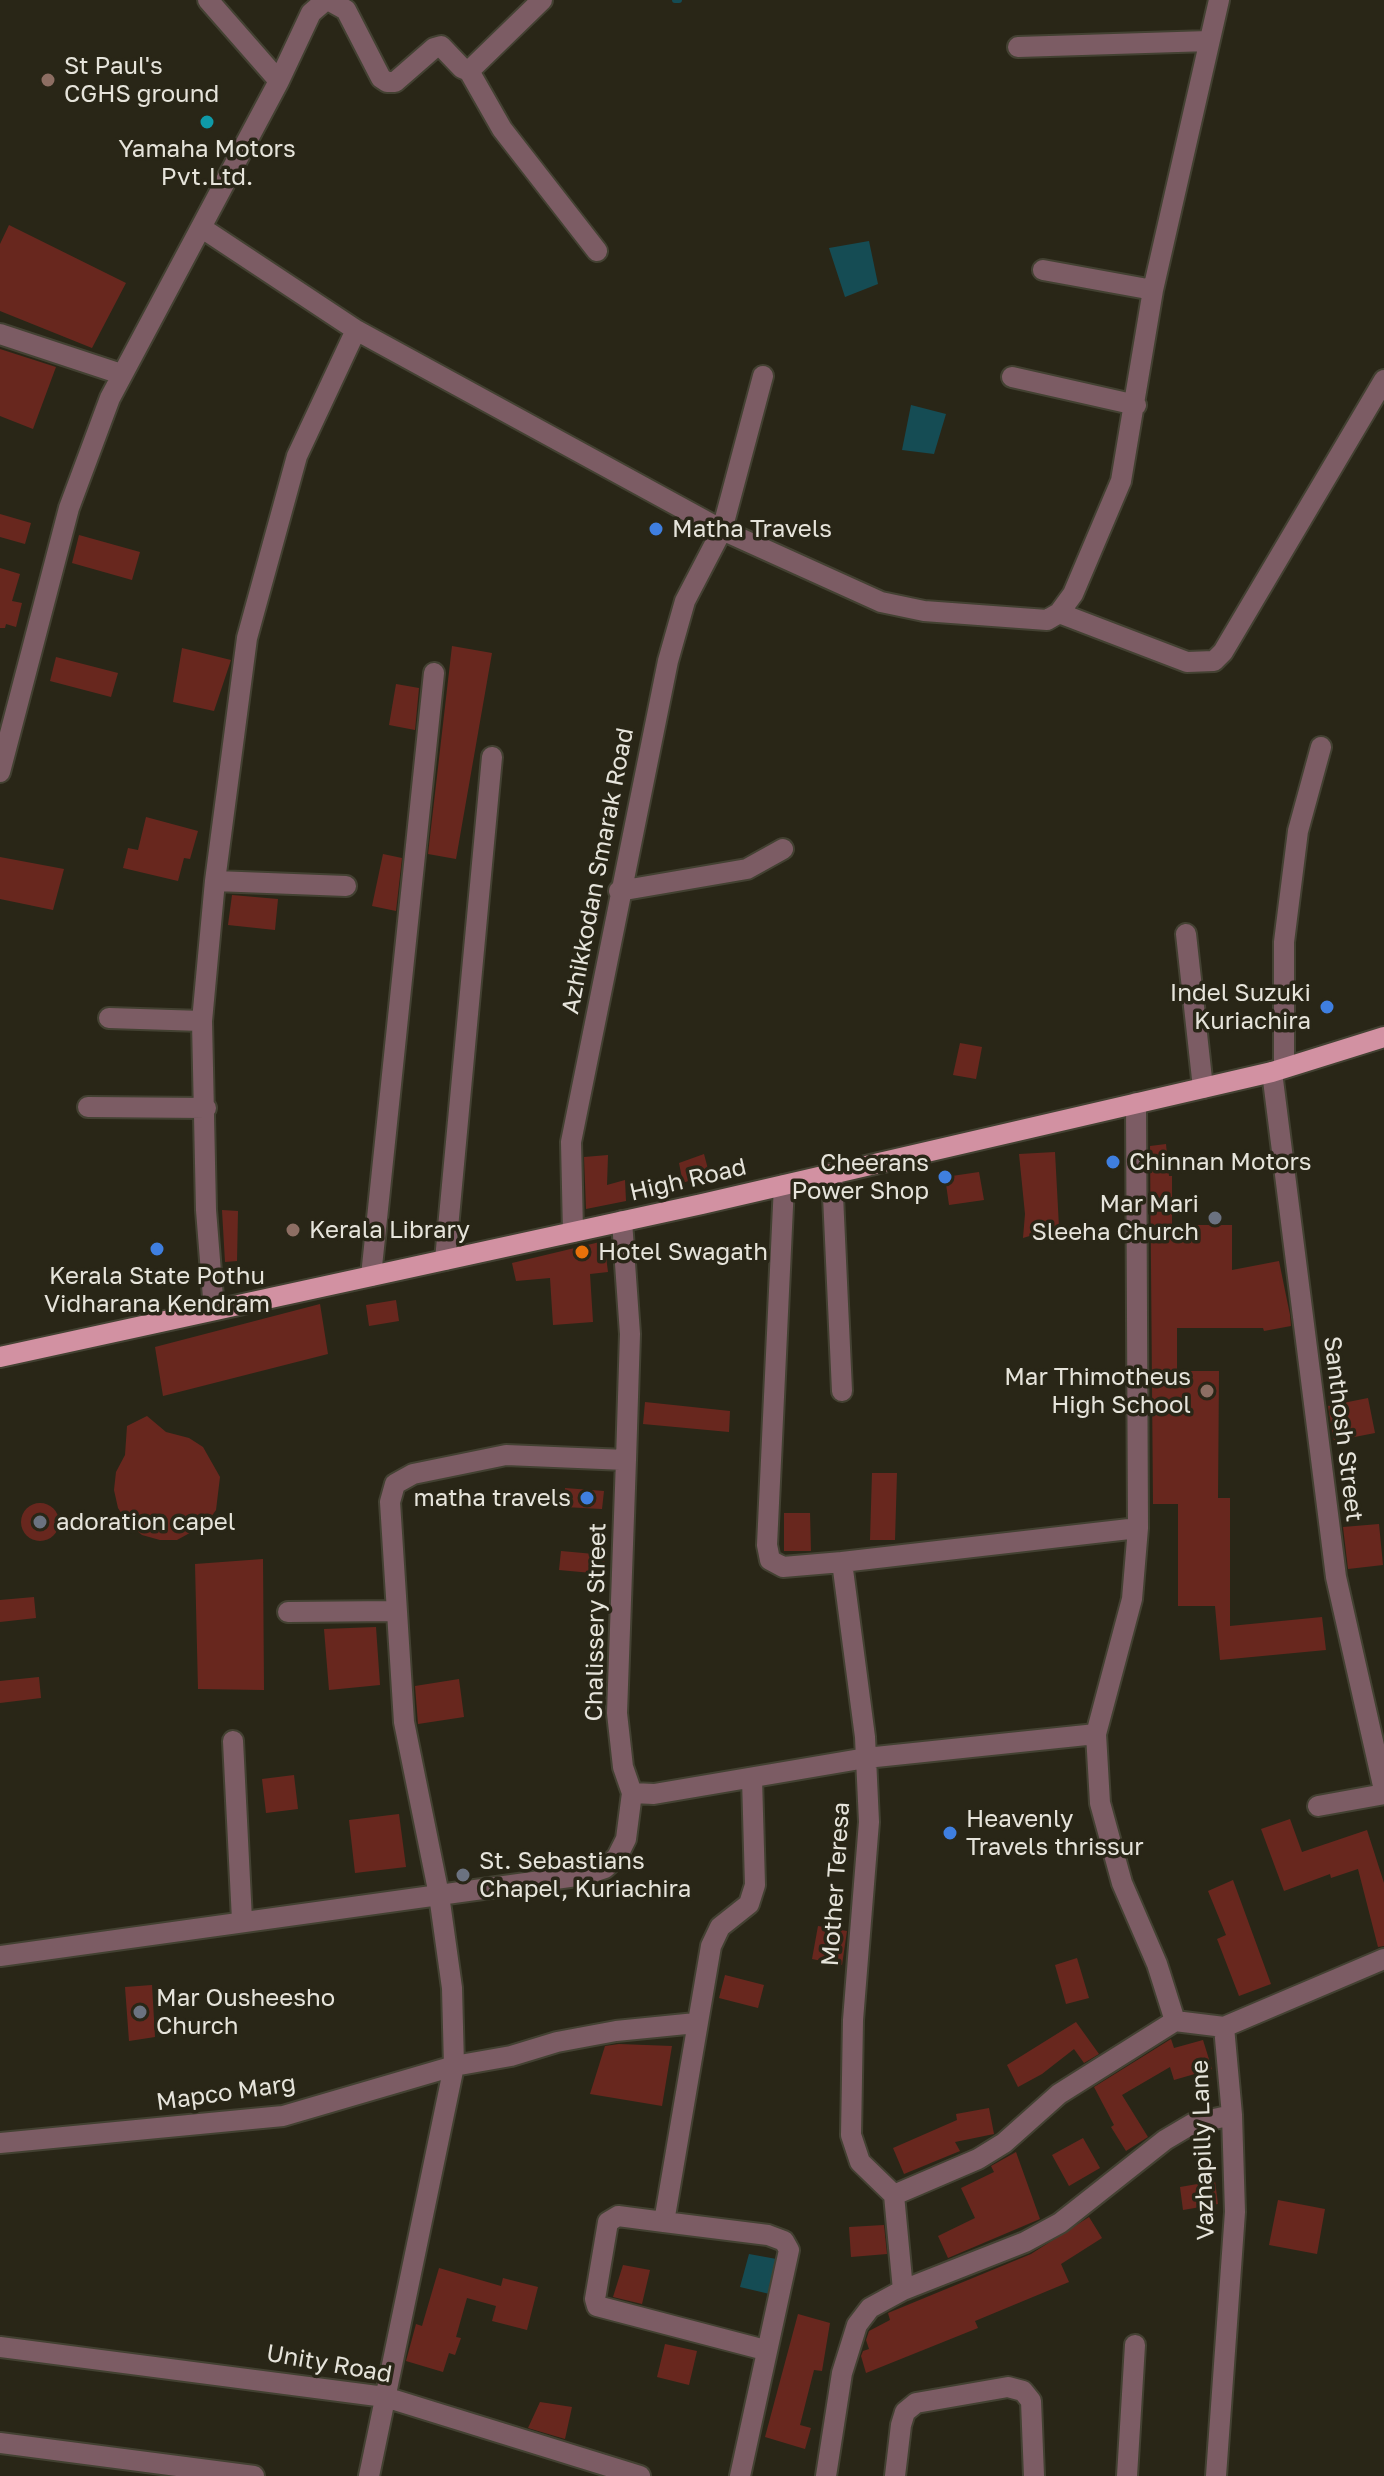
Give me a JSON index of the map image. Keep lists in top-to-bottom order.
{
  "streets": {
    "main road": ["High Road"],
    "street": [
      "Azhikkodan Smarak Road",
      "Santhosh Street",
      "Chalissery Street",
      "Mother Teresa",
      "Mapco Marg",
      "Vazhapilly Lane",
      "Unity Road"
    ]
  },
  "crossings": [
    ["Azhikkodan Smarak Road", "High Road"],
    ["High Road", "Santhosh Street"],
    ["High Road", "Chalissery Street"]
  ],
  "places": [
    "St Paul's CGHS ground",
    "Yamaha Motors Pvt.Ltd.",
    "Matha Travels",
    "Indel Suzuki Kuriachira",
    "Chinnan Motors",
    "Cheerans Power Shop",
    "Mar Mari Sleeha Church",
    "Kerala Library",
    "Kerala State Pothu Vidharana Kendram",
    "Hotel Swagath",
    "Mar Thimotheus High School",
    "matha travels",
    "adoration capel",
    "Heavenly Travels thrissur",
    "St. Sebastians Chapel, Kuriachira",
    "Mar Ousheesho Church"
  ]
}
